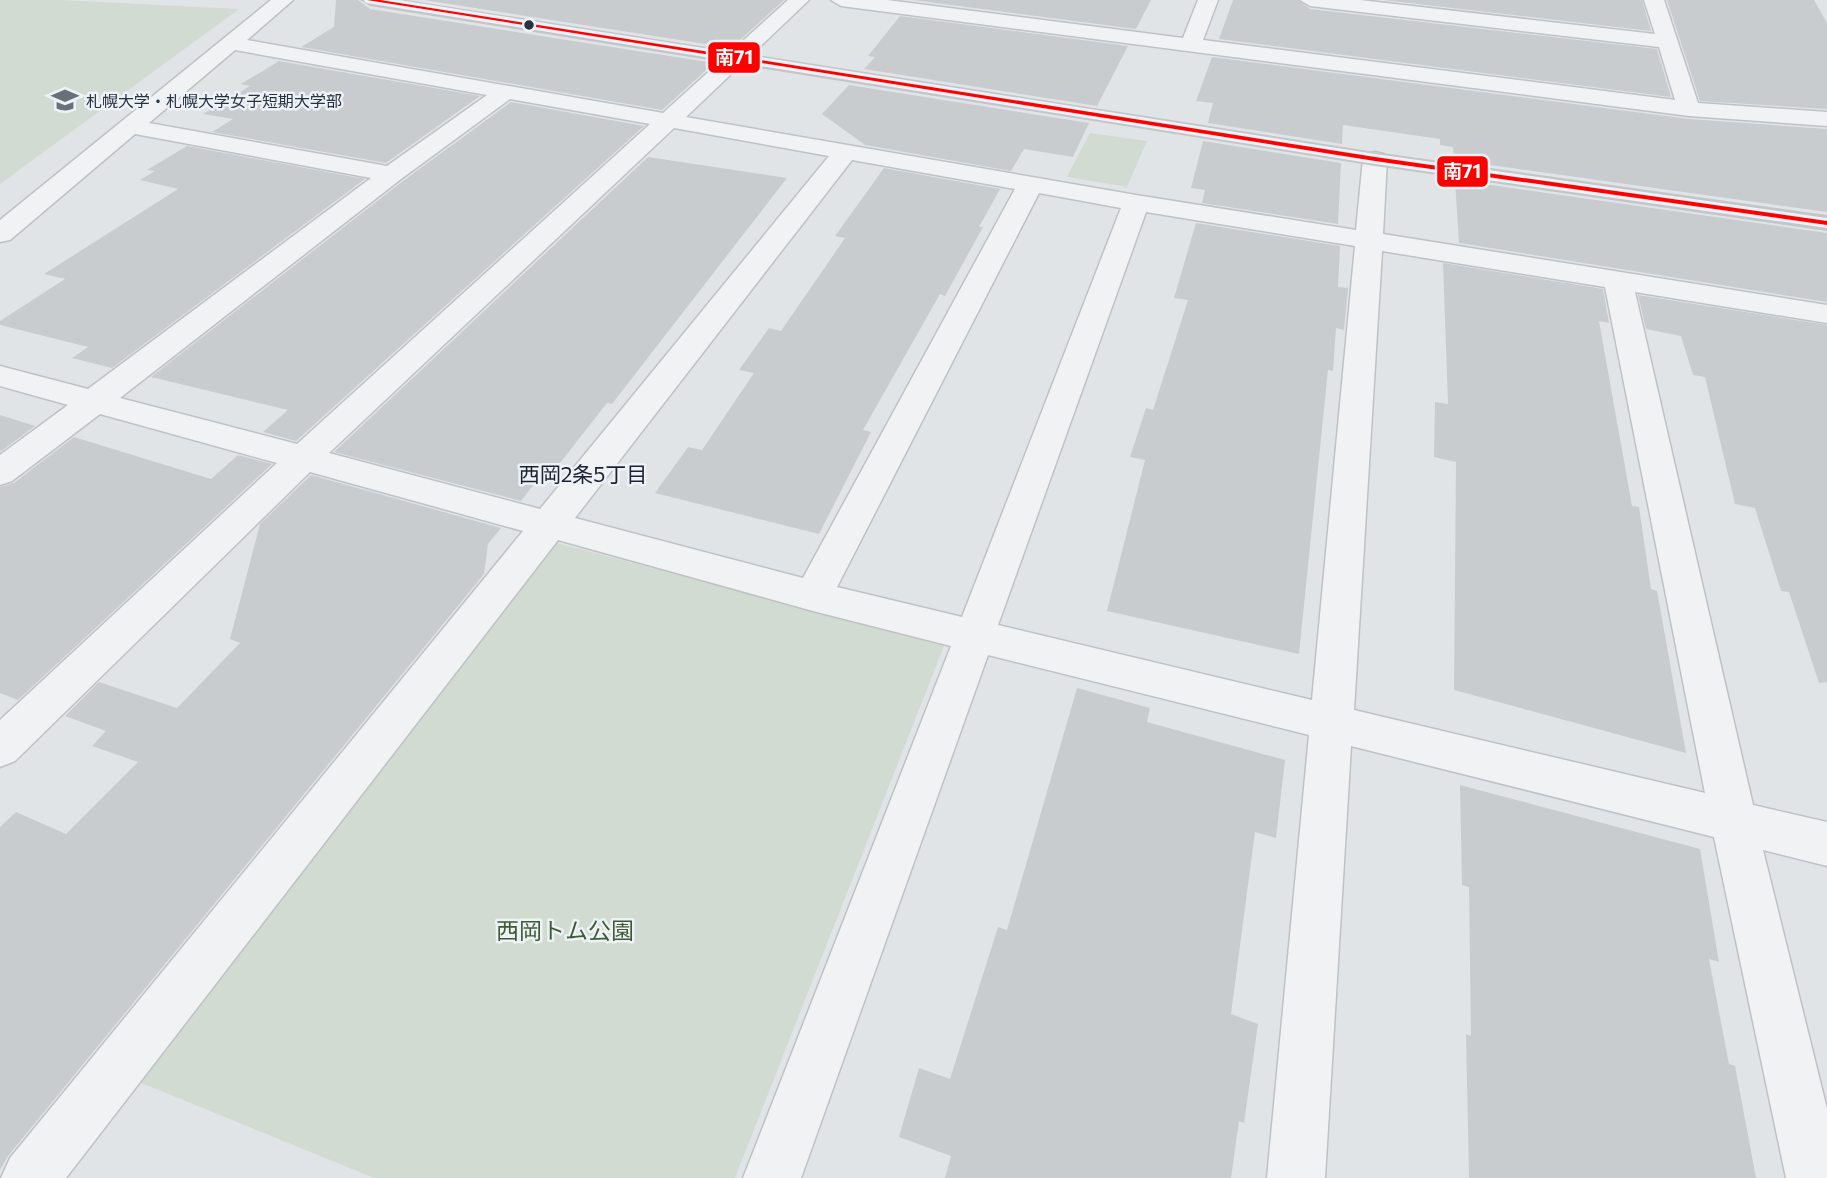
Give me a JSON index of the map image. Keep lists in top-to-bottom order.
{
  "districts": ["西岡2条5丁目"],
  "parks": ["西岡トム公園"],
  "places": {
    "school or university": ["札幌大学・札幌大学女子短期大学部"]
  },
  "lines": ["transit line 南71"]
}
